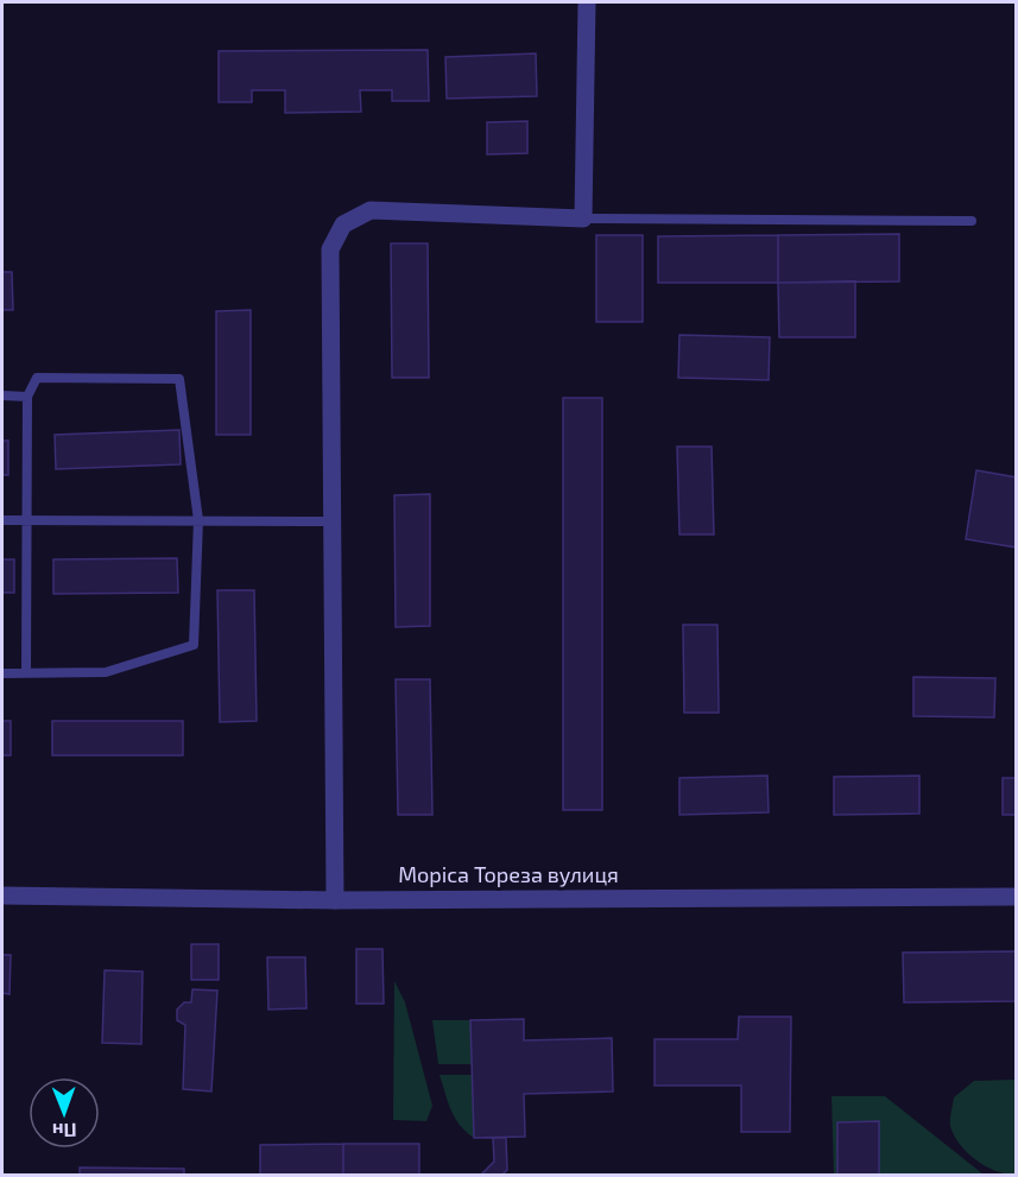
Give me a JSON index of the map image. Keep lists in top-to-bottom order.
{
  "streets": {
    "street": ["Моріса Тореза вулиця"]
  },
  "north": "bottom"
}
